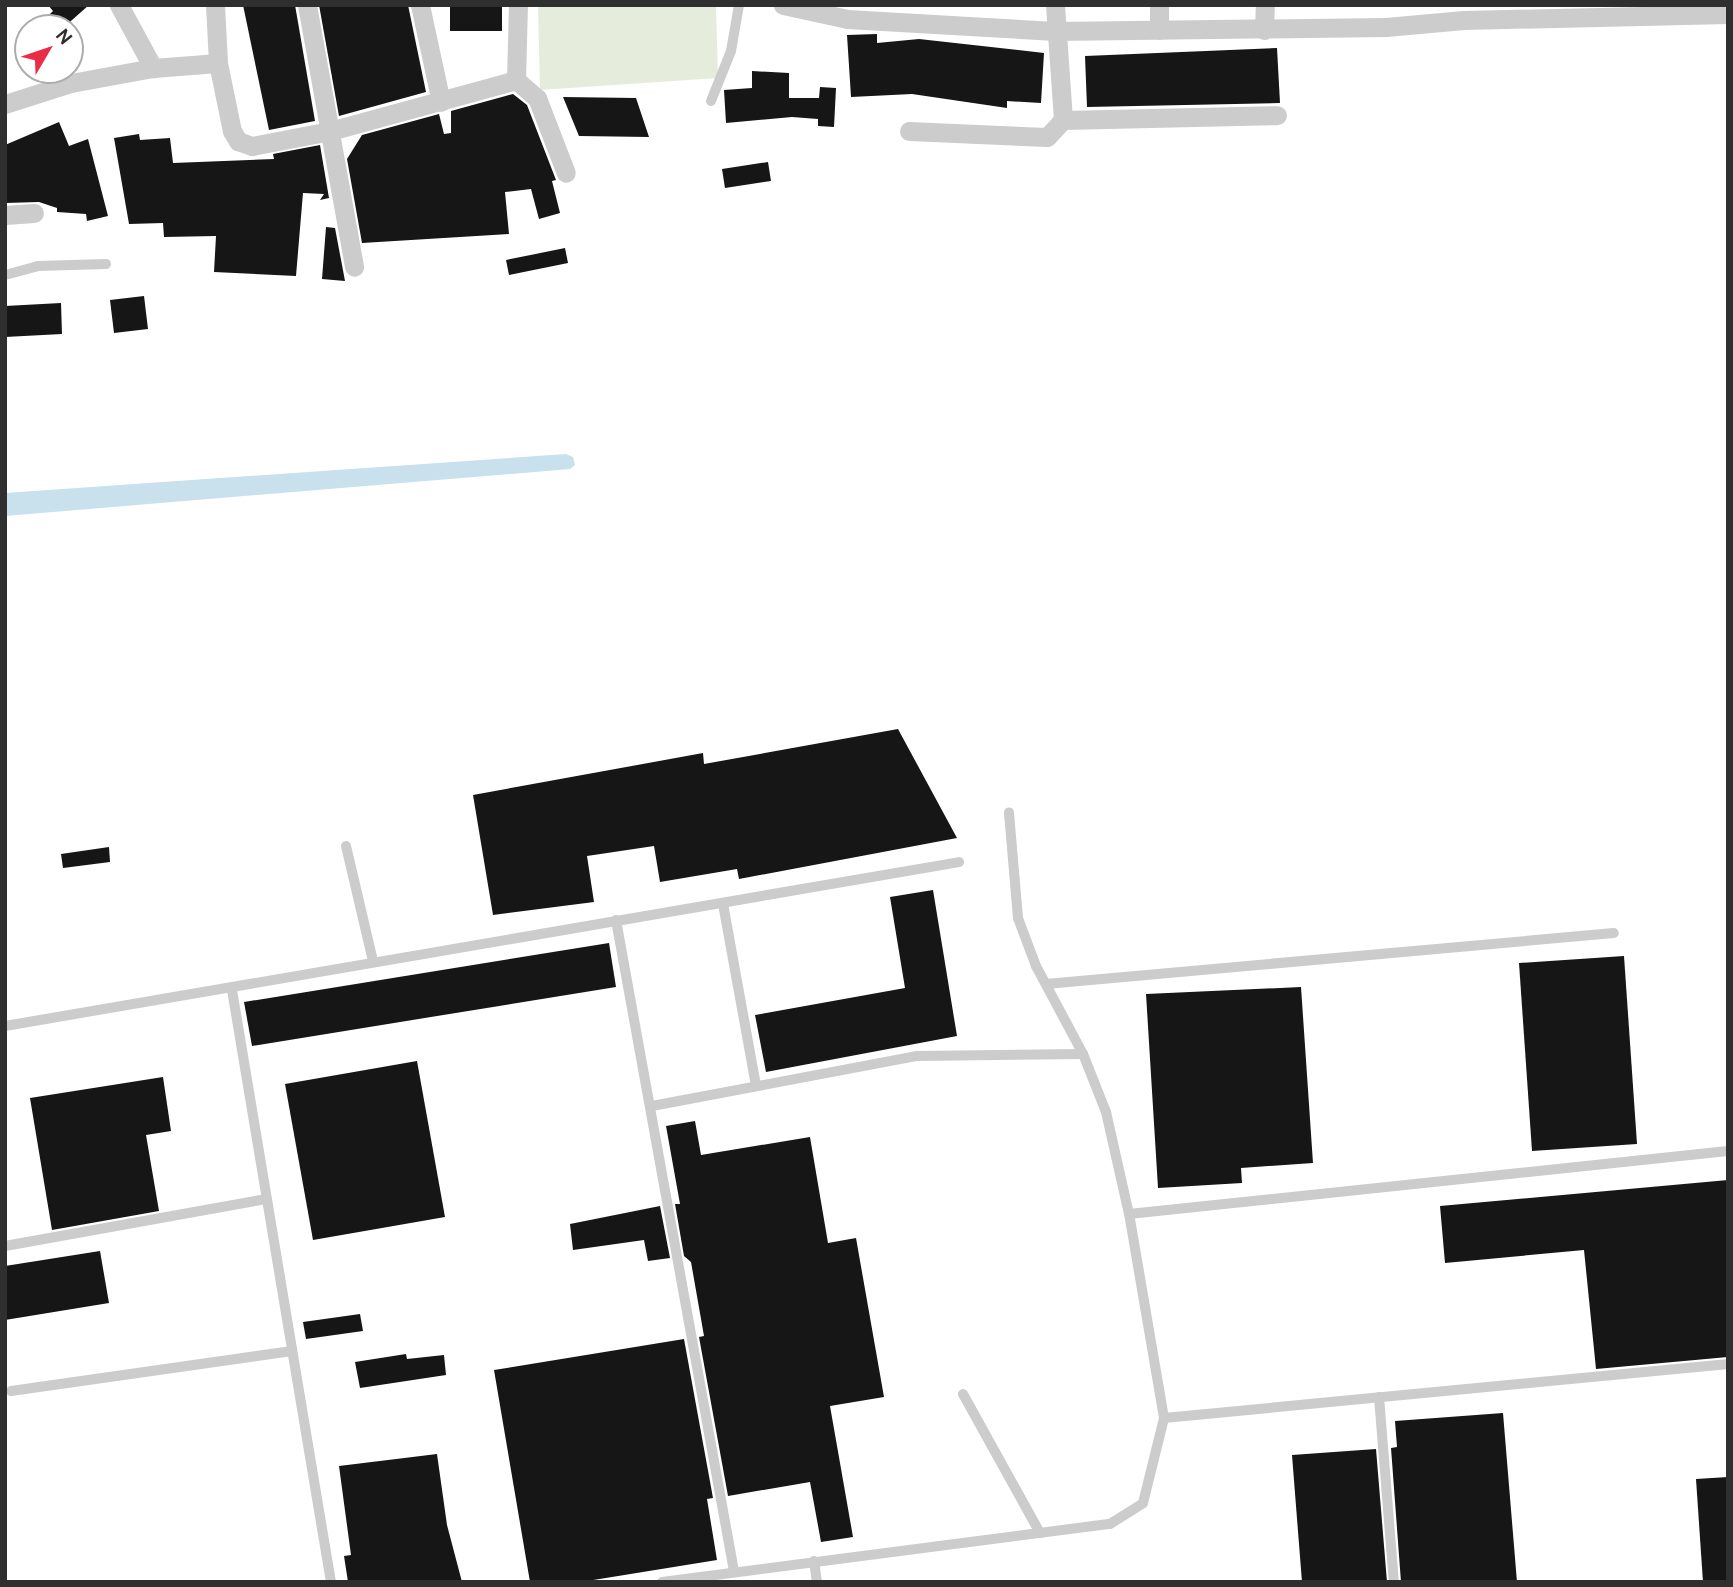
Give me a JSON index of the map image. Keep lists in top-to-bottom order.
{
  "north": "top right"
}
